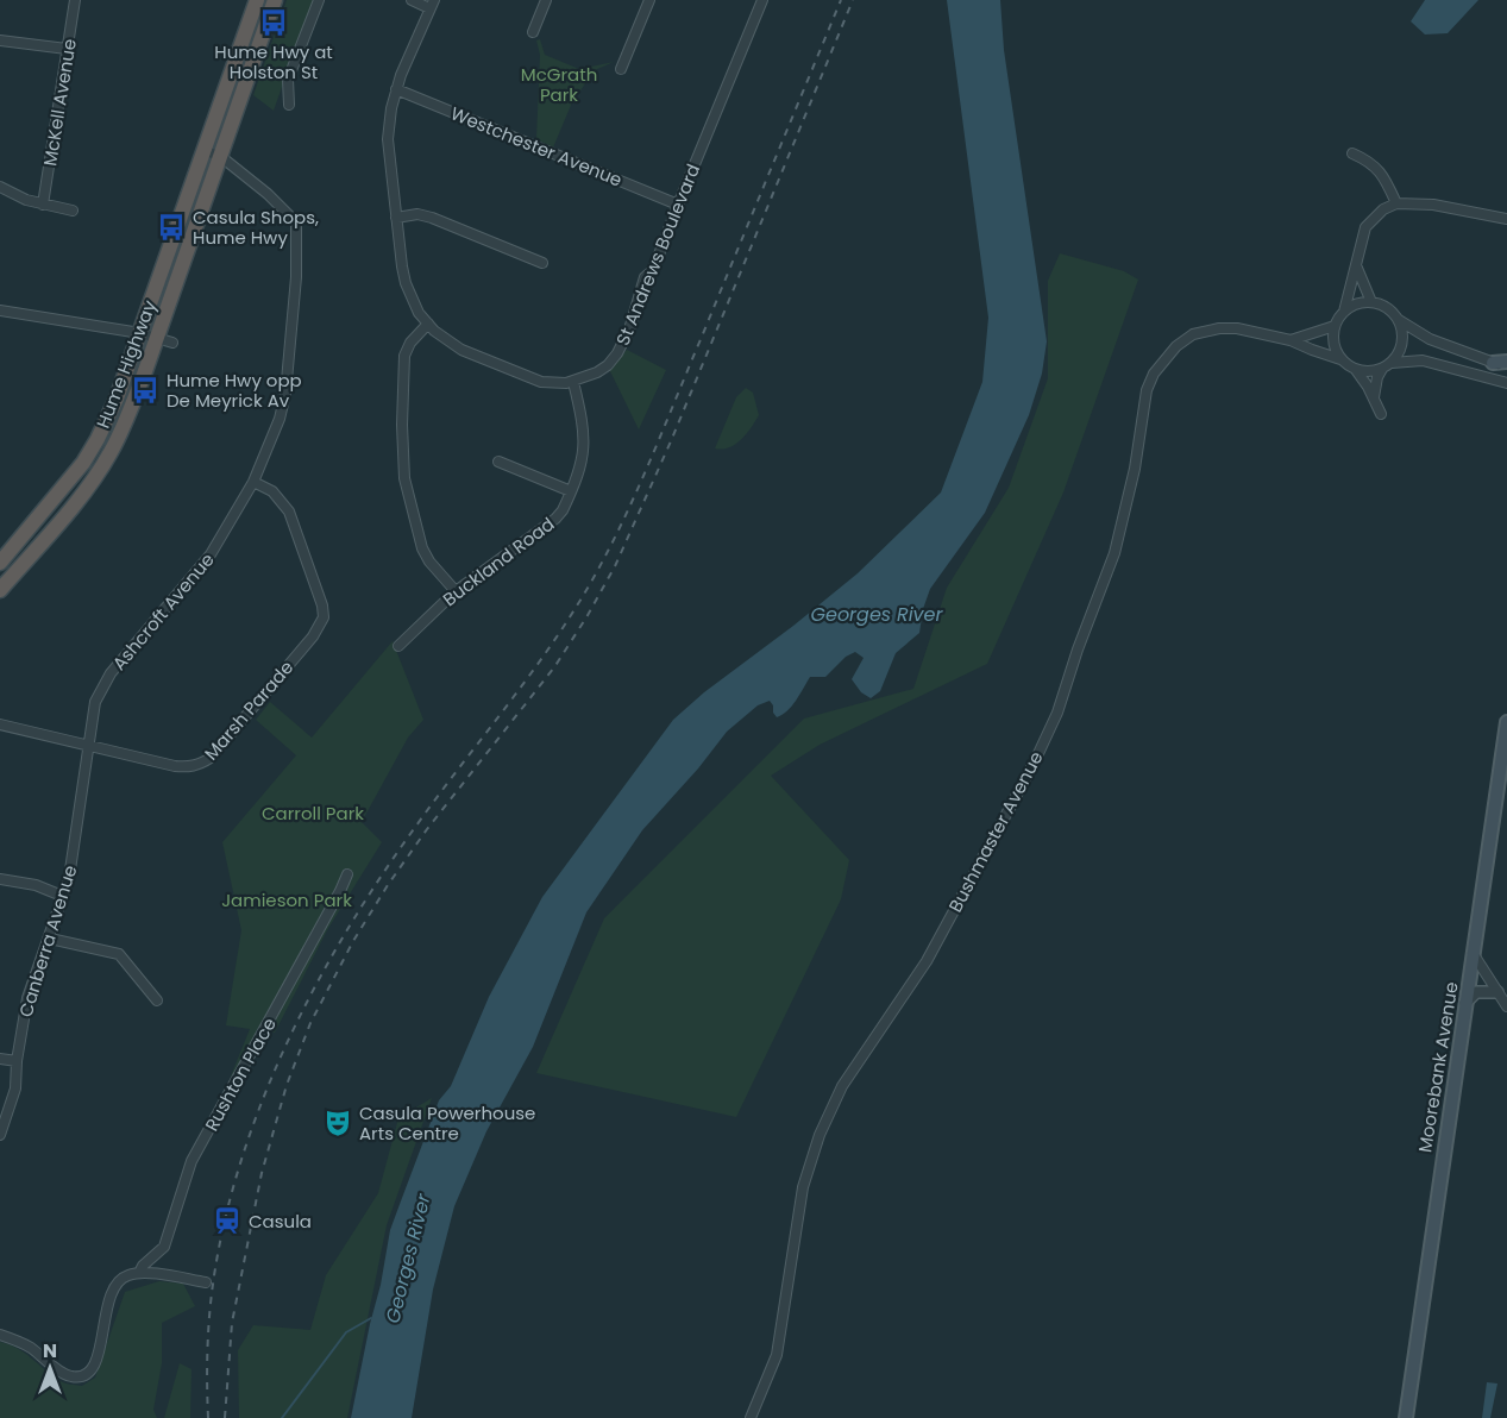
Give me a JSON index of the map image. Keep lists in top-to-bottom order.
{
  "streets": {
    "highway": ["Hume Highway"],
    "main road": ["Moorebank Avenue"],
    "street": [
      "McKell Avenue",
      "Westchester Avenue",
      "St Andrews Boulevard",
      "Buckland Road",
      "Ashcroft Avenue",
      "Marsh Parade",
      "Bushmaster Avenue",
      "Canberra Avenue",
      "Rushton Place"
    ]
  },
  "crossings": [
    ["Westchester Avenue", "St Andrews Boulevard"],
    ["St Andrews Boulevard", "Buckland Road"],
    ["Hume Highway", "Ashcroft Avenue"],
    ["Ashcroft Avenue", "Marsh Parade"],
    ["Ashcroft Avenue", "Canberra Avenue"],
    ["Marsh Parade", "Canberra Avenue"]
  ],
  "water": ["Georges River"],
  "parks": ["McGrath Park", "Carroll Park", "Jamieson Park"],
  "places": {
    "bus stop": ["Hume Hwy at Holston St", "Casula Shops, Hume Hwy", "Hume Hwy opp De Meyrick Av"],
    "theatre": ["Casula Powerhouse Arts Centre"],
    "station": ["Casula"]
  },
  "north": "top"
}
